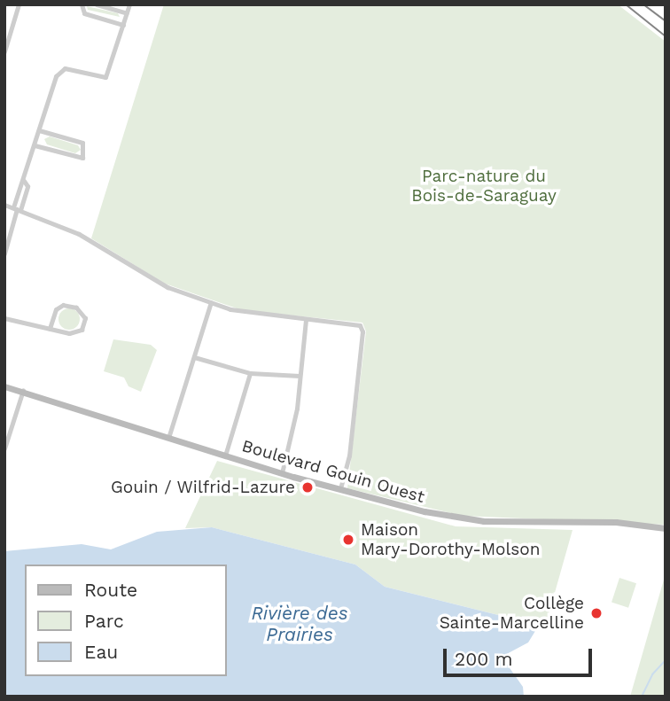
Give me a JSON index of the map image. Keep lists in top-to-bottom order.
{
  "streets": {
    "street": ["Boulevard Gouin Ouest"]
  },
  "water": ["Rivière des Prairies"],
  "parks": ["Parc-nature du Bois-de-Saraguay"],
  "places": ["Gouin / Wilfrid-Lazure", "Maison Mary-Dorothy-Molson", "Collège Sainte-Marcelline"],
  "legend": ["Route", "Parc", "Eau"],
  "scale_bar": "200 m"
}
